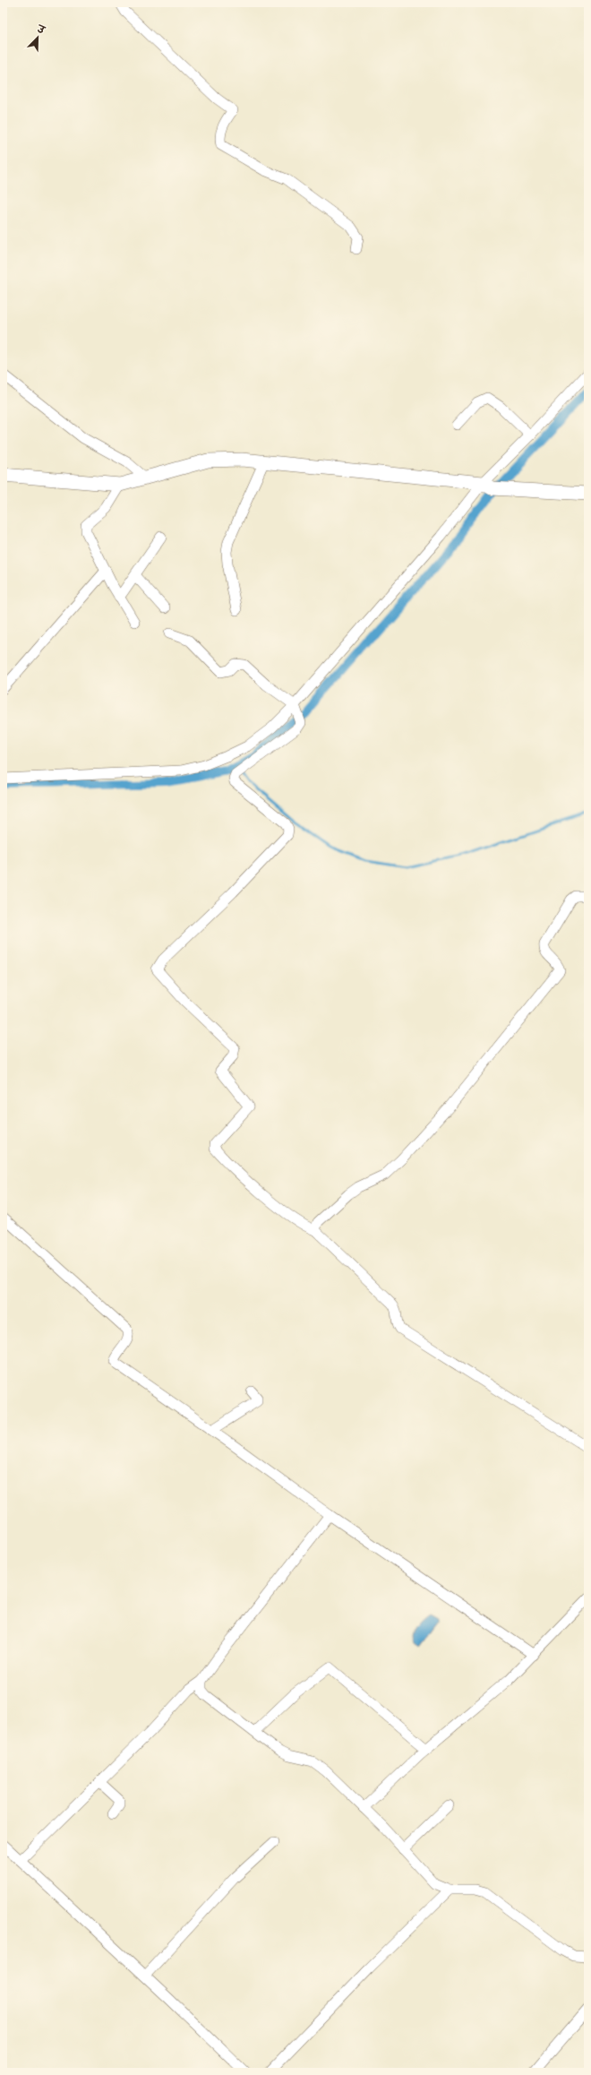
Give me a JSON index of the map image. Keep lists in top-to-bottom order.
{
  "north": "top right"
}
